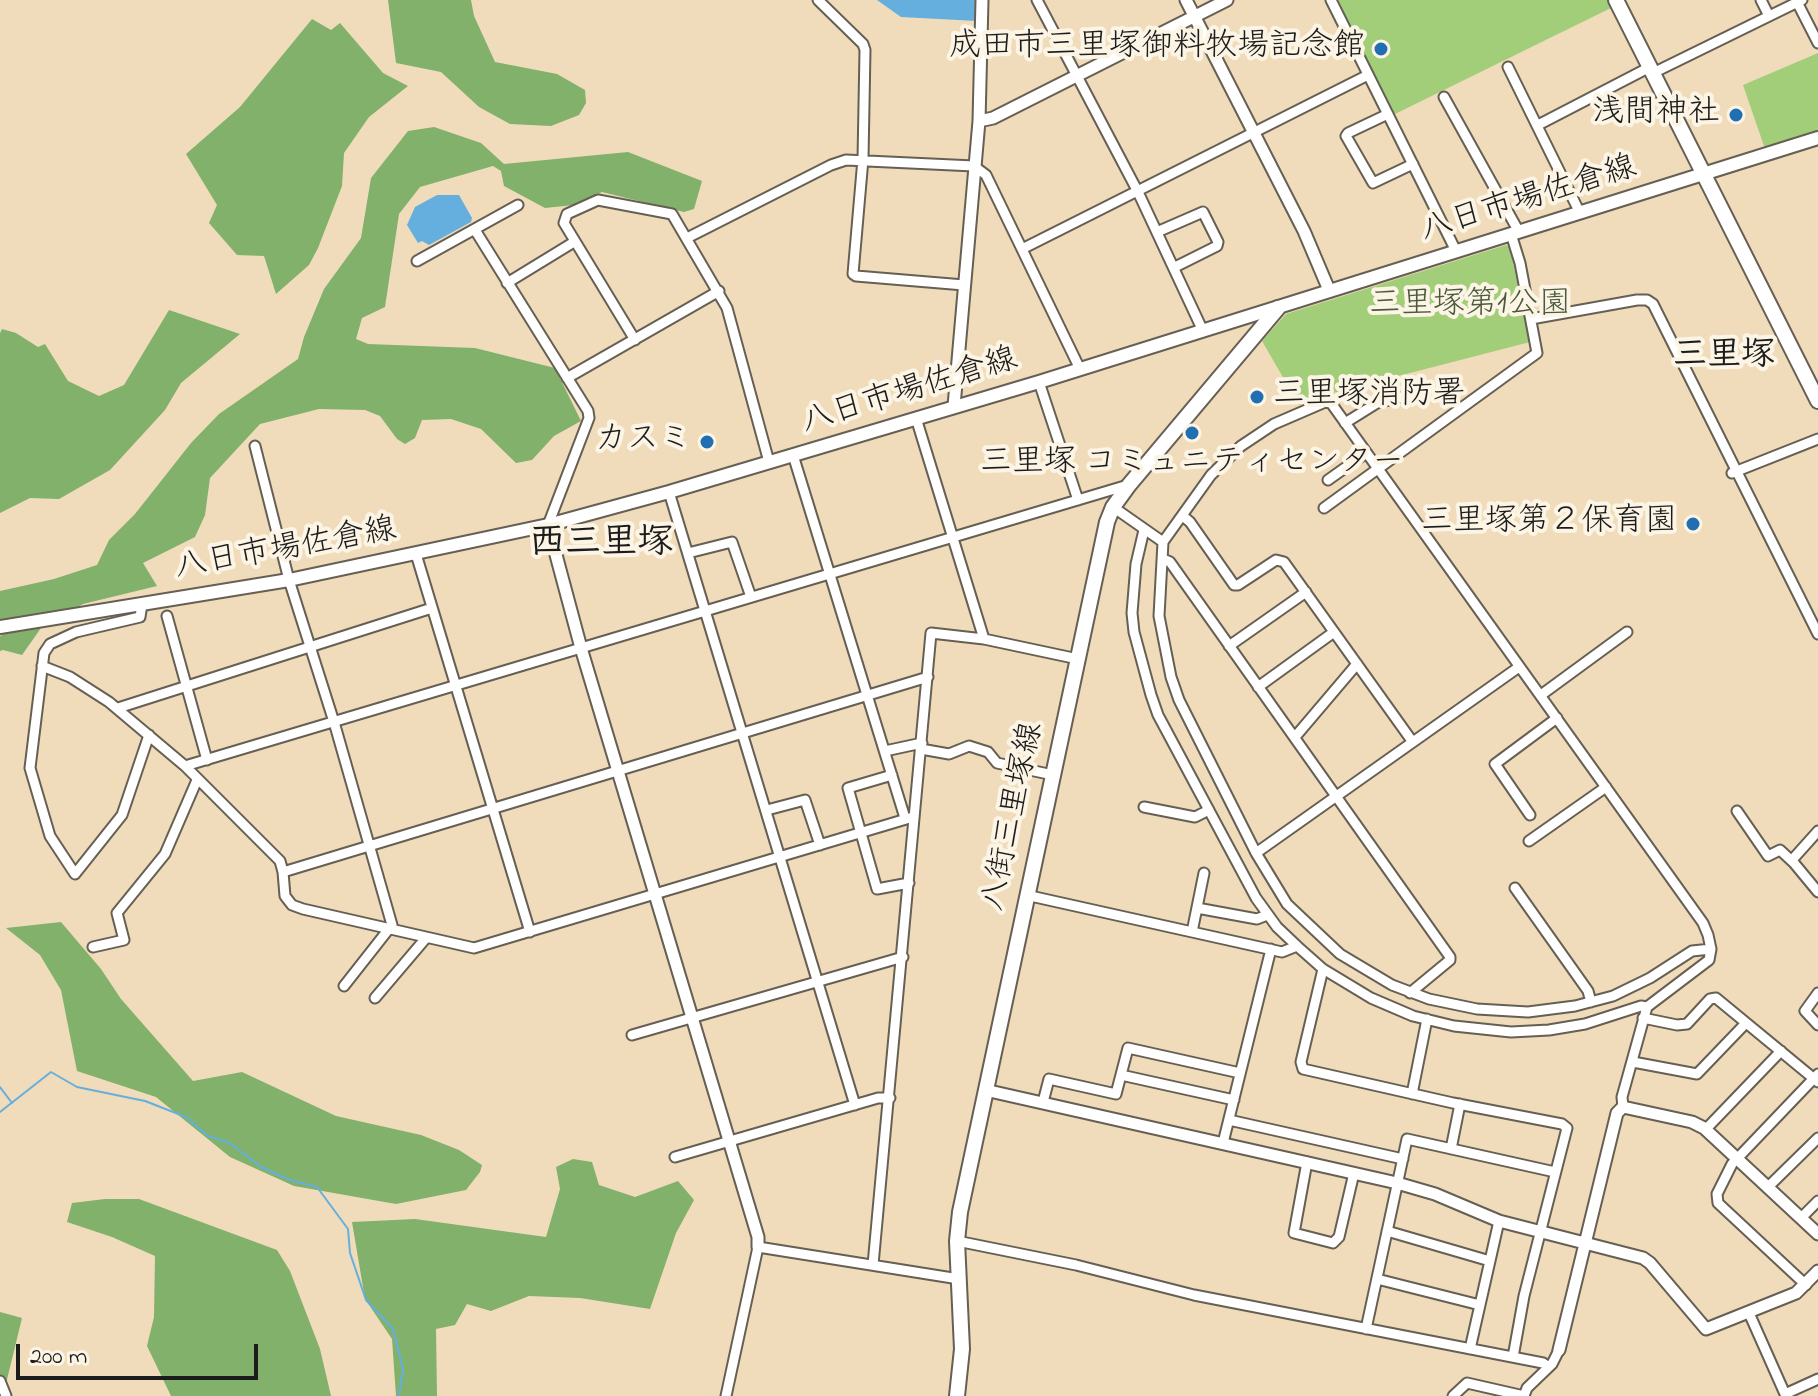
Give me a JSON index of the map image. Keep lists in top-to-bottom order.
{
  "streets": {
    "main road": ["八日市場佐倉線", "八街三里塚線"]
  },
  "crossings": [
    ["八日市場佐倉線", "八街三里塚線"]
  ],
  "districts": ["三里塚", "西三里塚"],
  "parks": ["三里塚第1公園"],
  "places": [
    "成田市三里塚御料牧場記念館",
    "浅間神社",
    "三里塚消防署",
    "三里塚 コミュニティセンター",
    "カスミ",
    "三里塚第２保育園"
  ],
  "scale_bar": "200 m"
}
